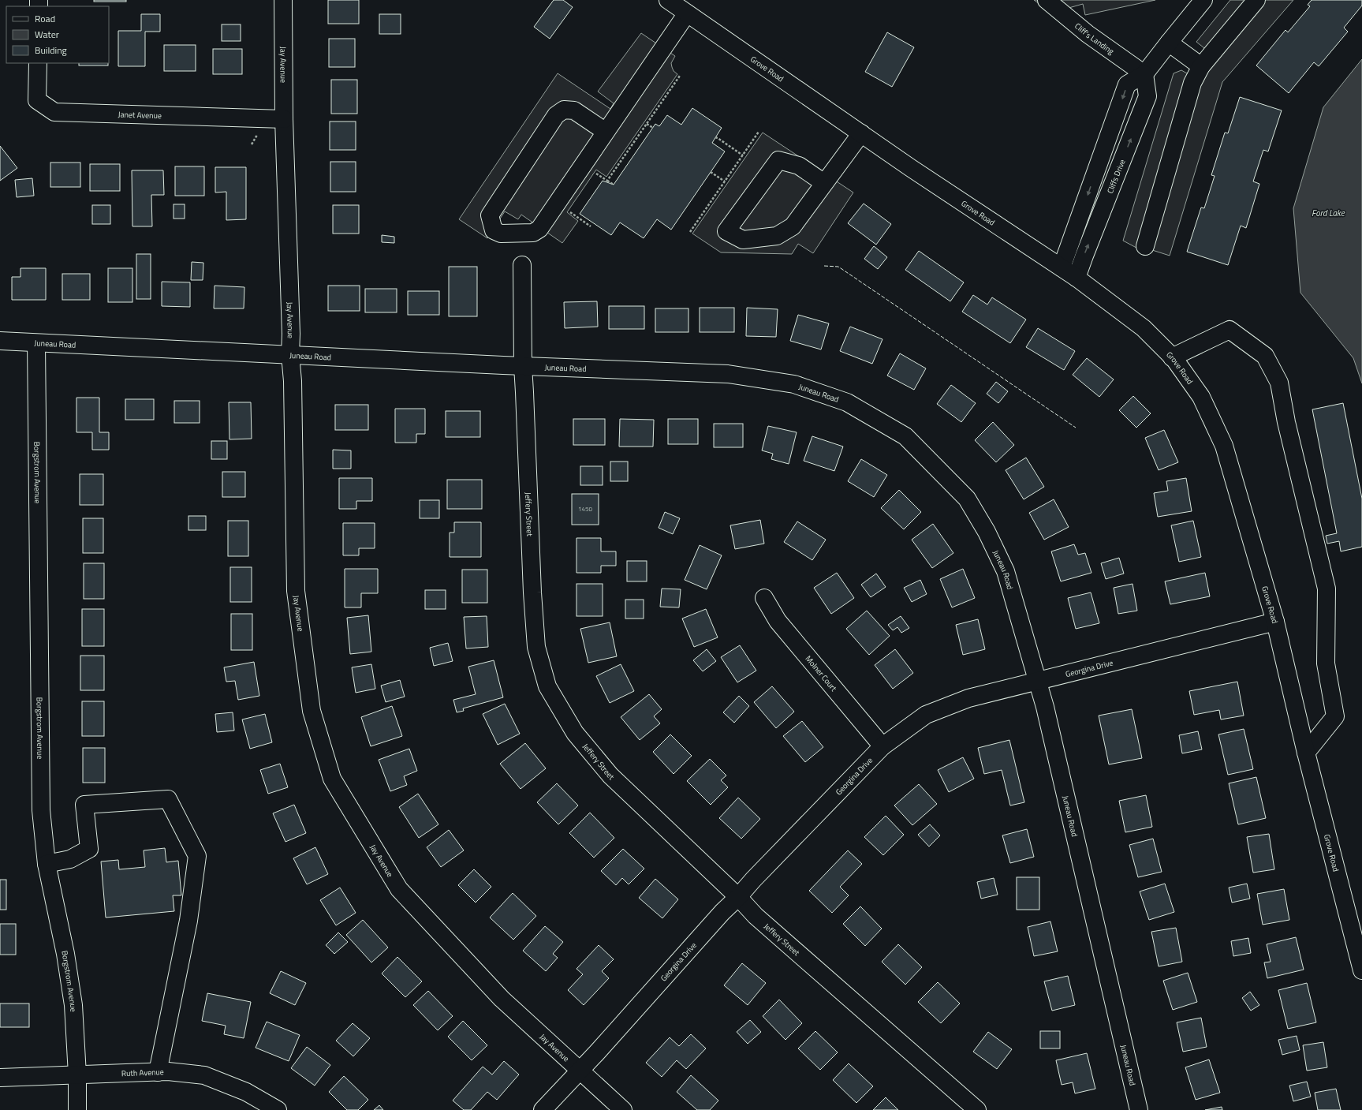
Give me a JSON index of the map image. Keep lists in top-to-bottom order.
{
  "streets": {
    "street": [
      "Cliff's Landing",
      "Jay Avenue",
      "Grove Road",
      "Janet Avenue",
      "Cliffs Drive",
      "Juneau Road",
      "Borgstrom Avenue",
      "Jeffery Street",
      "Georgina Drive",
      "Molner Court",
      "Ruth Avenue"
    ]
  },
  "crossings": [
    ["Cliff's Landing", "Cliffs Drive"],
    ["Jay Avenue", "Janet Avenue"],
    ["Jay Avenue", "Juneau Road"],
    ["Jay Avenue", "Georgina Drive"],
    ["Grove Road", "Cliffs Drive"],
    ["Grove Road", "Georgina Drive"],
    ["Juneau Road", "Borgstrom Avenue"],
    ["Juneau Road", "Jeffery Street"],
    ["Juneau Road", "Georgina Drive"],
    ["Borgstrom Avenue", "Ruth Avenue"],
    ["Jeffery Street", "Georgina Drive"],
    ["Georgina Drive", "Molner Court"]
  ],
  "water": ["Ford Lake"],
  "house_numbers": ["1450"],
  "legend": ["Road", "Water", "Building"]
}
